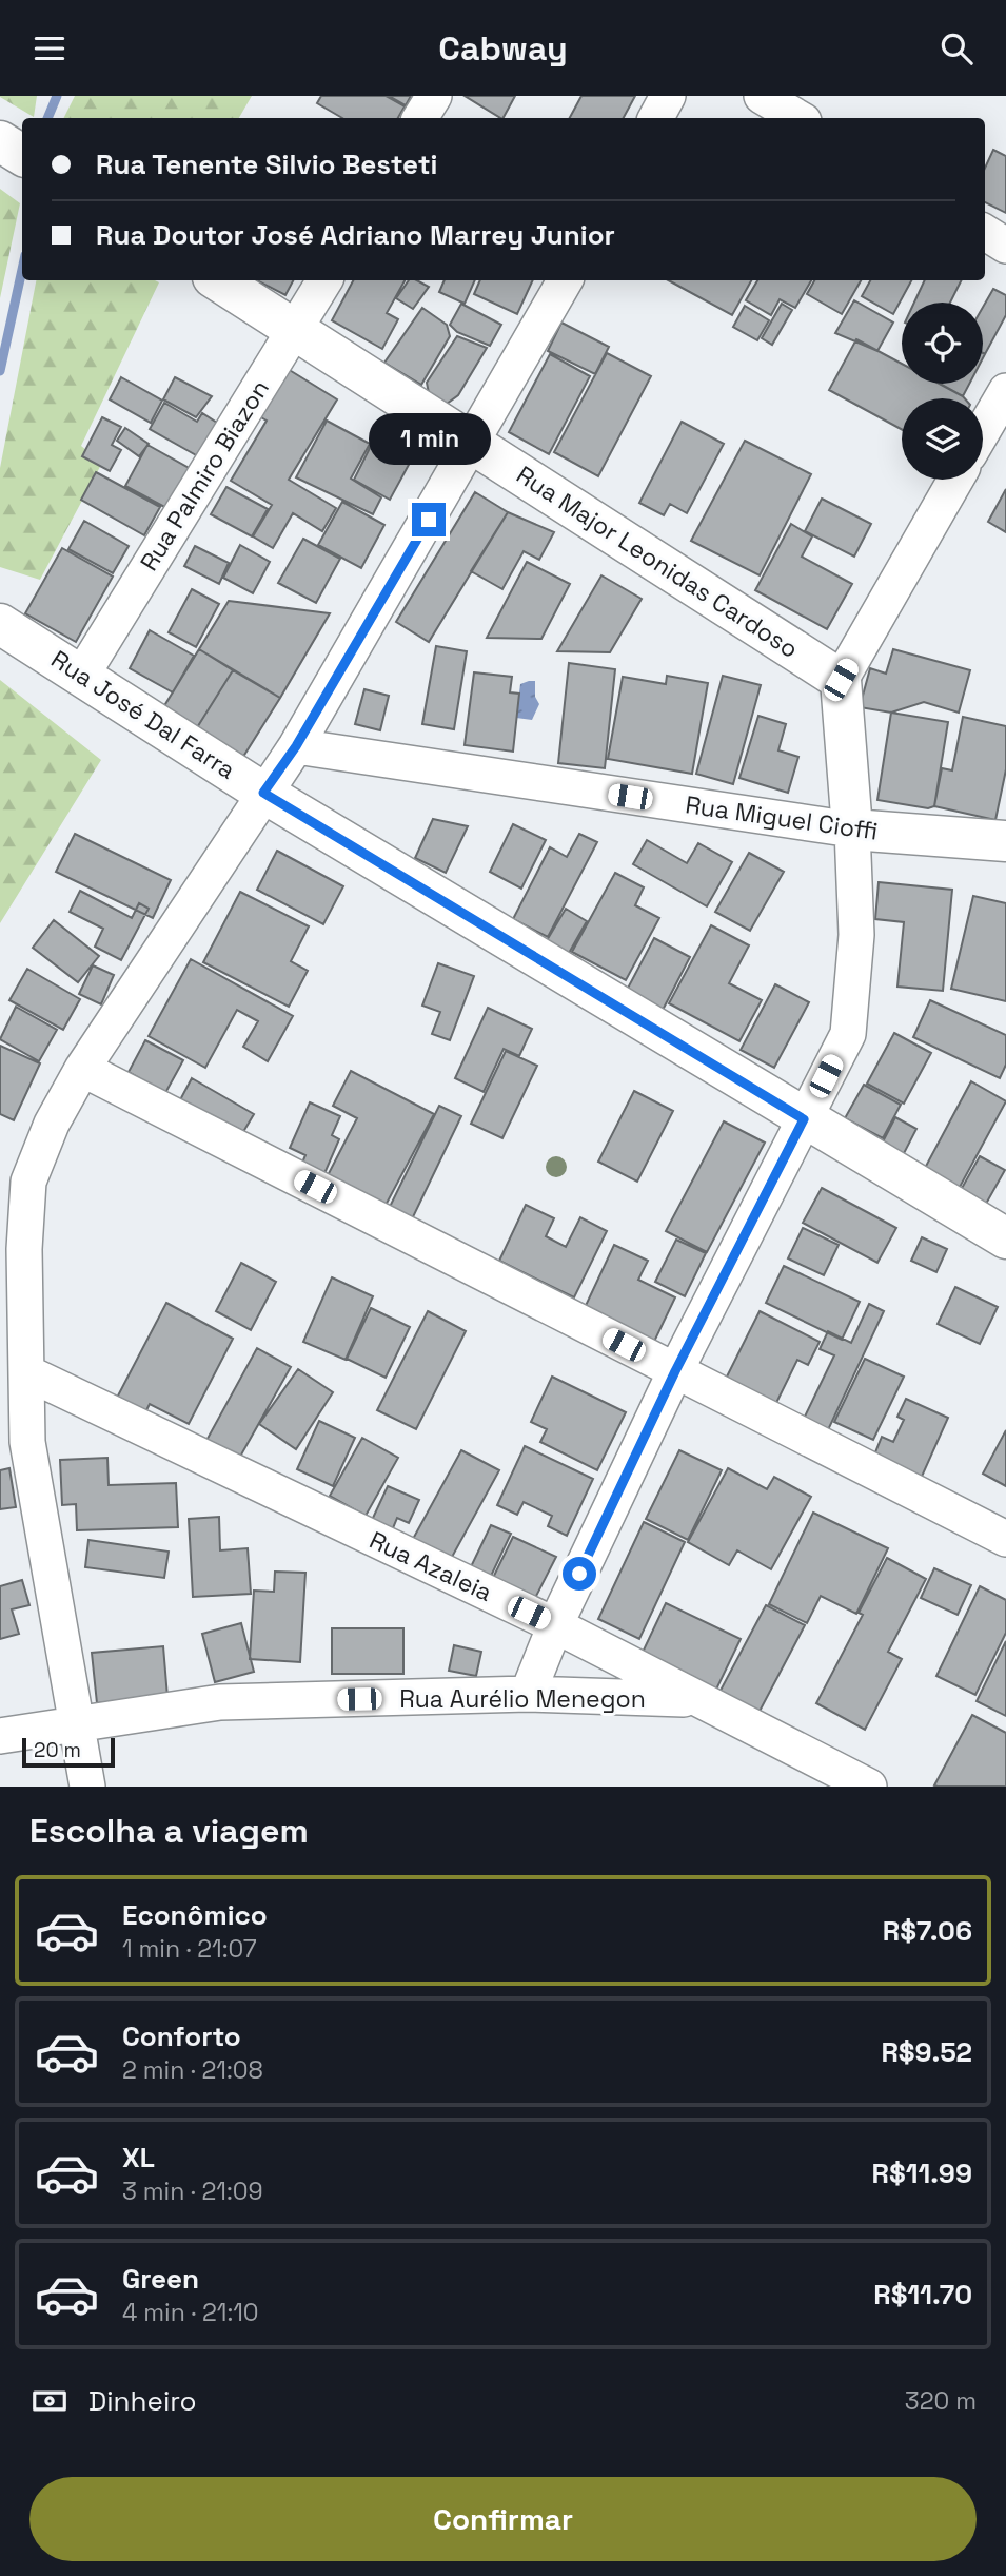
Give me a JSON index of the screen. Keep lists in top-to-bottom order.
{
  "streets": {
    "street": [
      "Rua Palmiro Biazon",
      "Rua Major Leonidas Cardoso",
      "Rua José Dal Farra",
      "Rua Miguel Cioffi",
      "Rua Azaleia",
      "Rua Aurélio Menegon"
    ]
  },
  "crossings": [
    ["Rua Palmiro Biazon", "Rua Major Leonidas Cardoso"],
    ["Rua Palmiro Biazon", "Rua José Dal Farra"],
    ["Rua Azaleia", "Rua Aurélio Menegon"]
  ],
  "scale_bar": "20 m",
  "page": {
    "header": "Cabway",
    "banner": ["Rua Tenente Silvio Besteti", "Rua Doutor José Adriano Marrey Junior"],
    "bubble": "1 min",
    "scale": "20 m",
    "heading": "Escolha a viagem",
    "list": [
      {
        "name": "Econômico",
        "note": "1 min · 21:07",
        "value": "R$7.06"
      },
      {
        "name": "Conforto",
        "note": "2 min · 21:08",
        "value": "R$9.52"
      },
      {
        "name": "XL",
        "note": "3 min · 21:09",
        "value": "R$11.99"
      },
      {
        "name": "Green",
        "note": "4 min · 21:10",
        "value": "R$11.70"
      }
    ],
    "pay": ["Dinheiro", "320 m"],
    "buttons": "Confirmar"
  }
}
